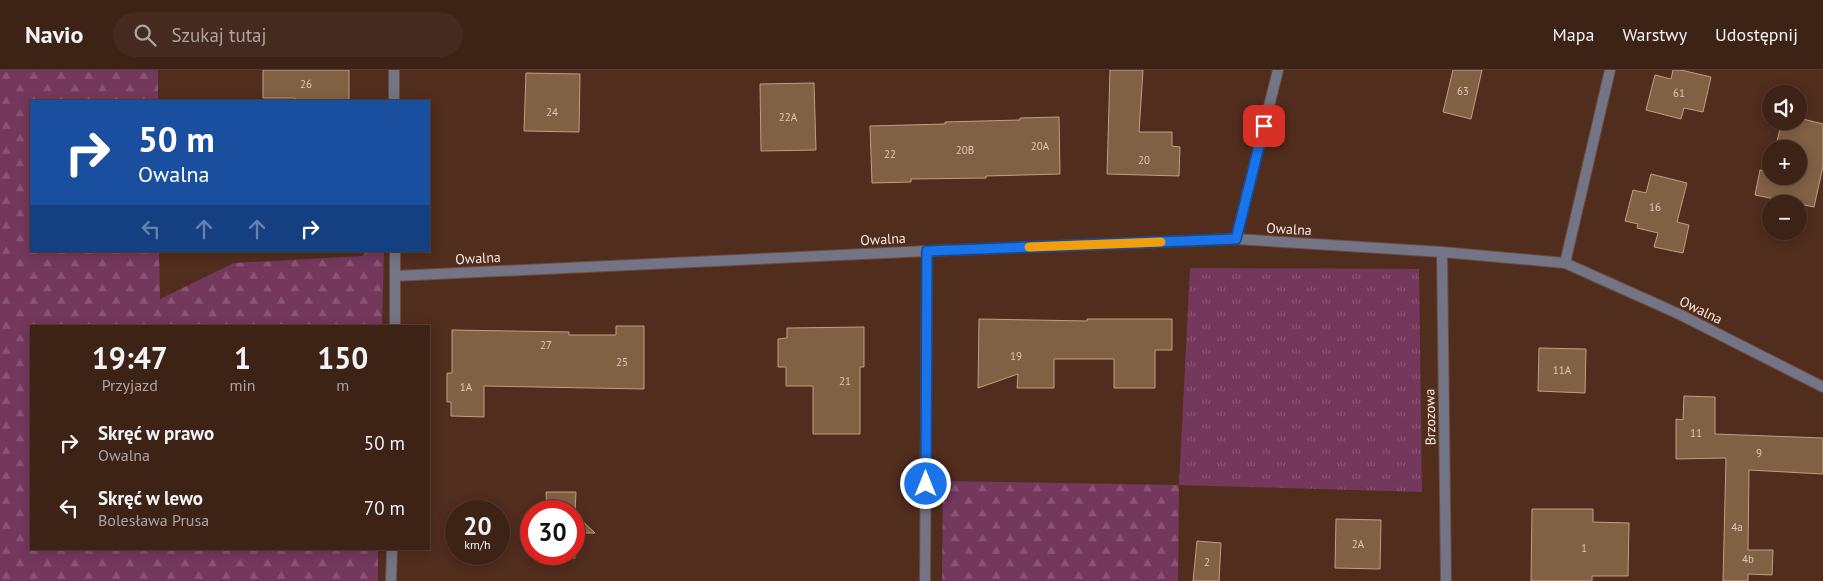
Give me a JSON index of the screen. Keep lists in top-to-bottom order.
{
  "streets": {
    "street": ["Owalna", "Brzozowa"]
  },
  "crossings": [
    ["Owalna", "Brzozowa"]
  ],
  "house_numbers": [
    "26",
    "63",
    "61",
    "24",
    "22A",
    "20A",
    "20B",
    "22",
    "20",
    "16",
    "27",
    "19",
    "25",
    "11A",
    "21",
    "1A",
    "11",
    "9",
    "4a",
    "2A",
    "1",
    "4b",
    "2"
  ],
  "page": {
    "header": "Navio",
    "search": "Szukaj tutaj",
    "nav": ["Mapa", "Warstwy", "Udostępnij"],
    "map_buttons": ["+", "−"],
    "turn": ["50 m", "Owalna"],
    "eta": [
      "19:47",
      "Przyjazd",
      "1",
      "min",
      "150",
      "m"
    ],
    "list": [
      {
        "name": "Skręć w prawo",
        "note": "Owalna",
        "value": "50 m"
      },
      {
        "name": "Skręć w lewo",
        "note": "Bolesława Prusa",
        "value": "70 m"
      }
    ],
    "speed": "20 km/h",
    "limit": "30"
  }
}
